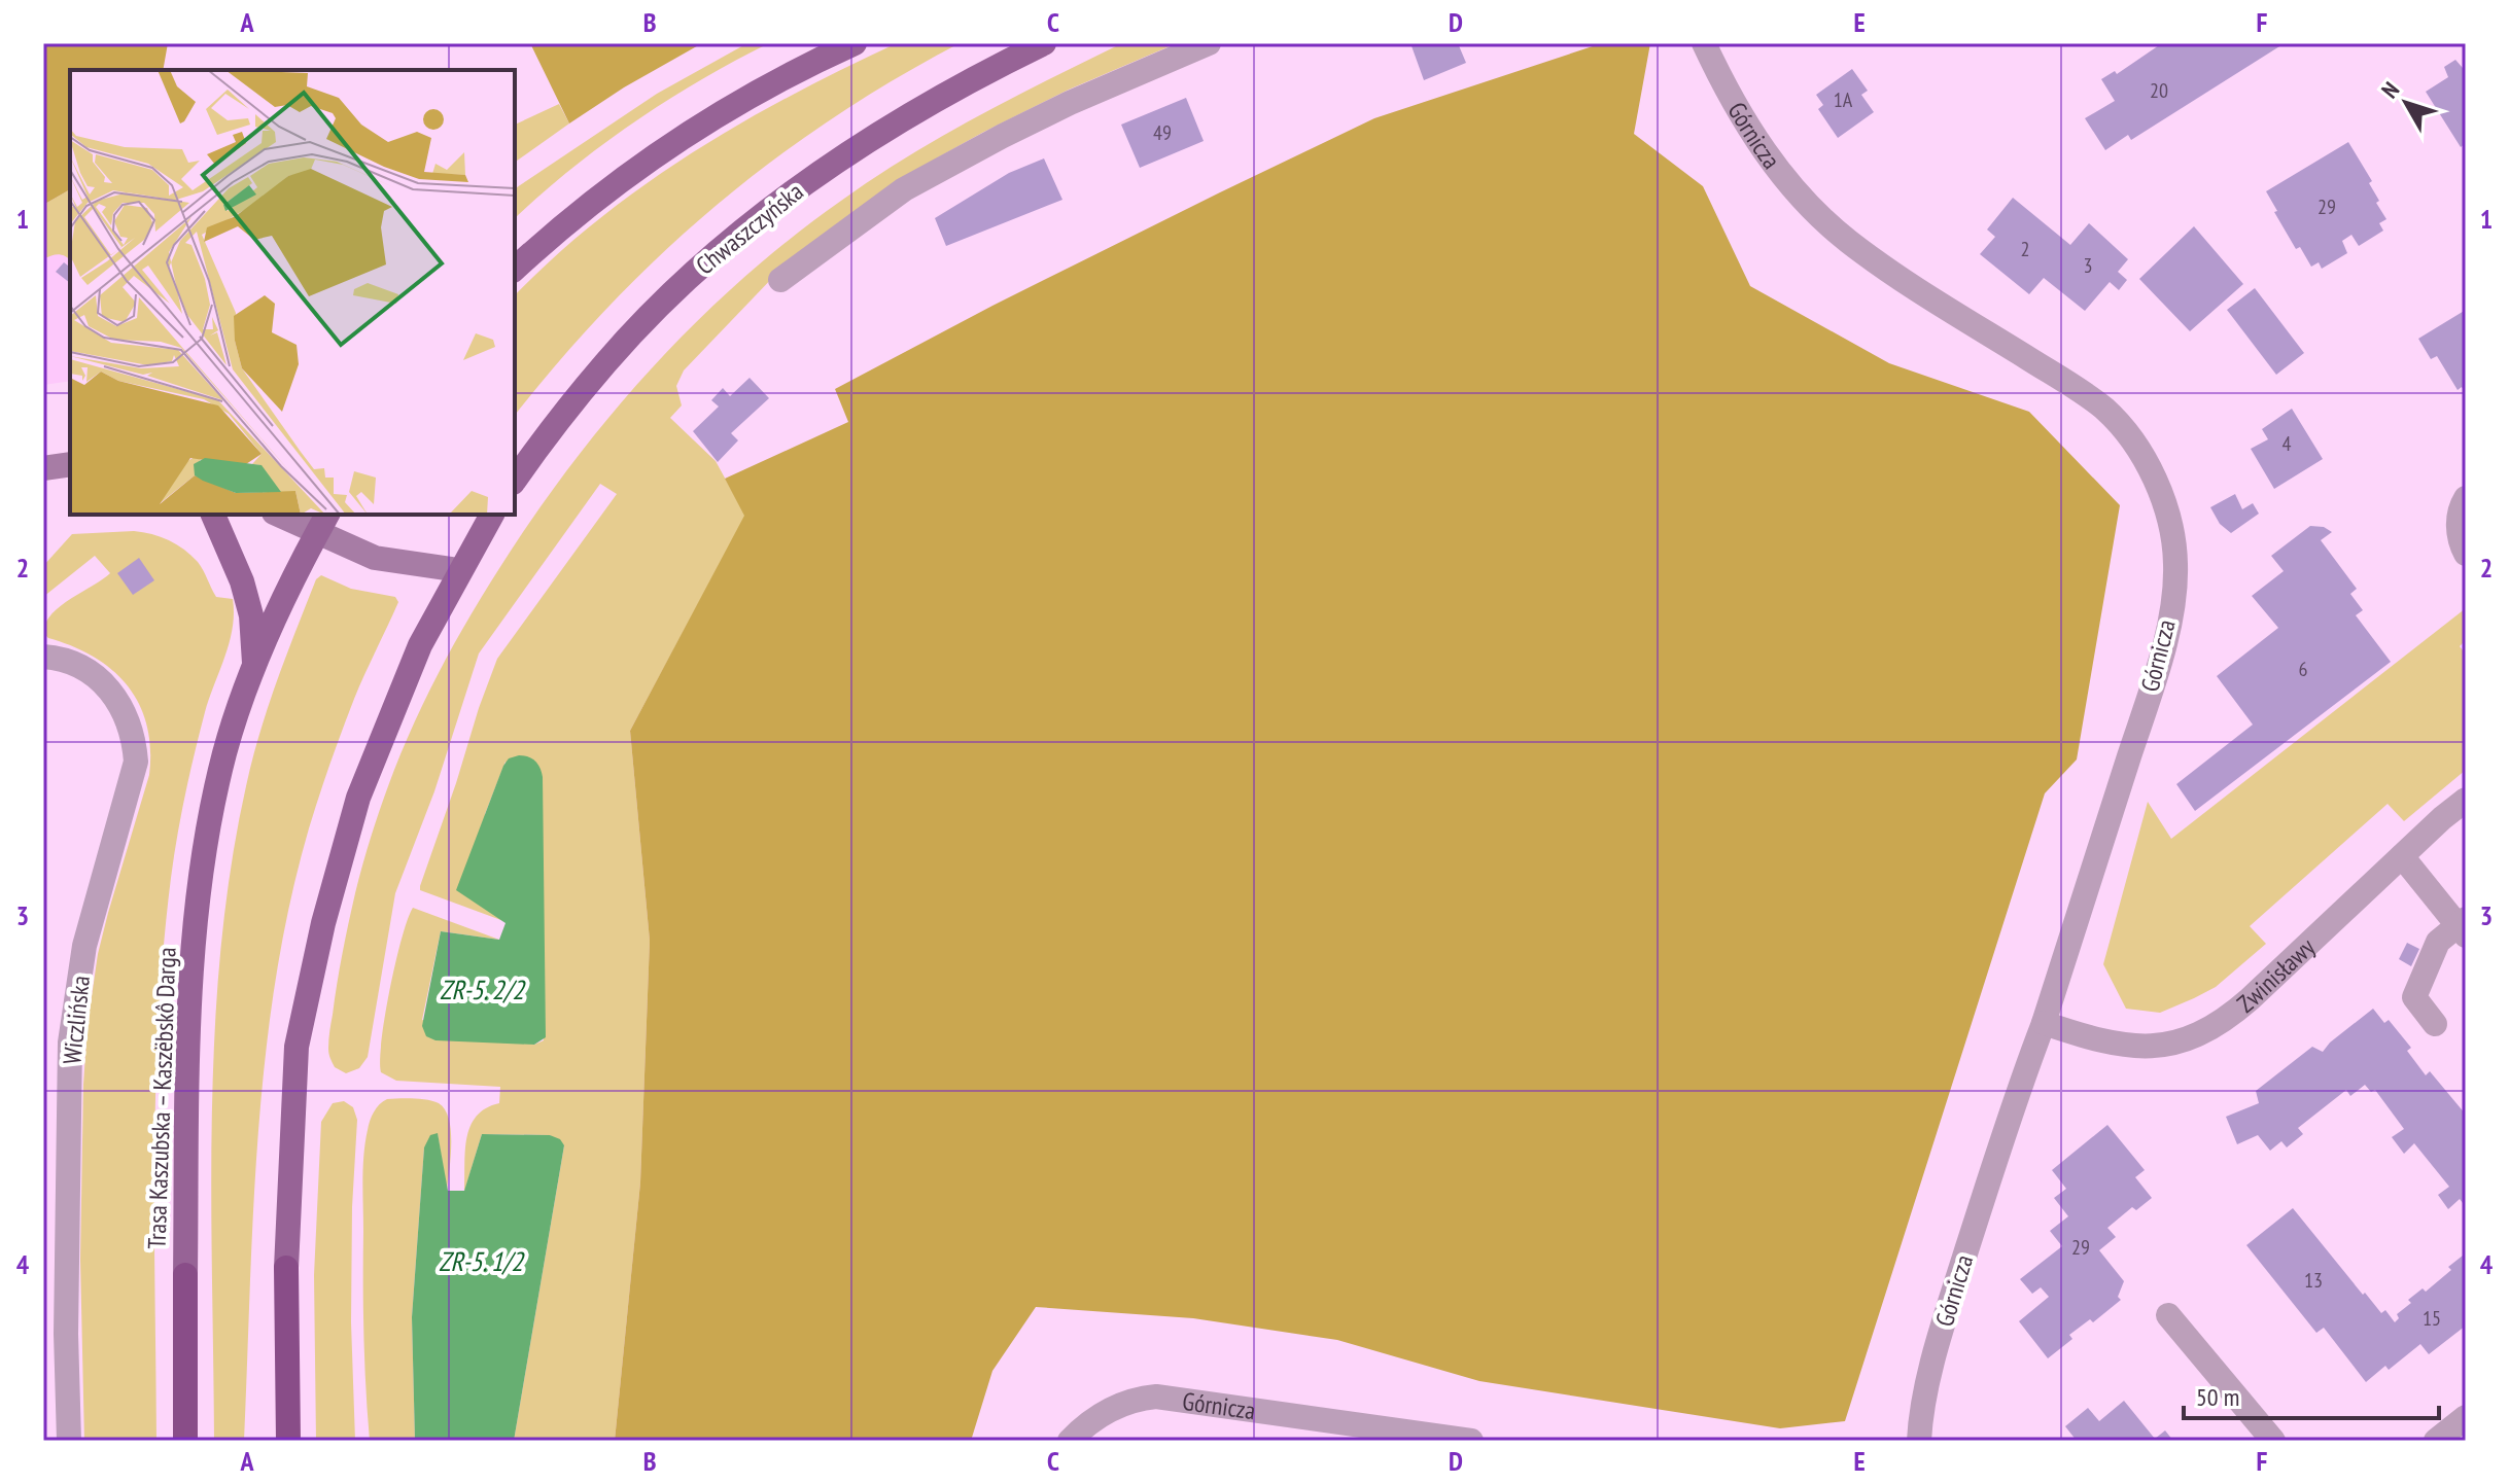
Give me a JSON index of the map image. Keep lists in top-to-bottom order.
{
  "streets": {
    "highway": ["Trasa Kaszubska – Kaszëbskô Darga"],
    "main road": ["Chwaszczyńska"],
    "street": ["Górnicza", "Zwinisławy", "Wiczlińska"]
  },
  "crossings": [
    ["Górnicza", "Zwinisławy"]
  ],
  "water": ["ZR-5. 2/2", "ZR-5. 1/2"],
  "house_numbers": [
    "20",
    "1A",
    "49",
    "29",
    "2",
    "3",
    "4",
    "6",
    "29",
    "13",
    "15"
  ],
  "scale_bar": "50 m",
  "north": "top left",
  "grid": {
    "columns": [
      "A",
      "B",
      "C",
      "D",
      "E",
      "F"
    ],
    "rows": [
      "1",
      "2",
      "3",
      "4"
    ]
  }
}
